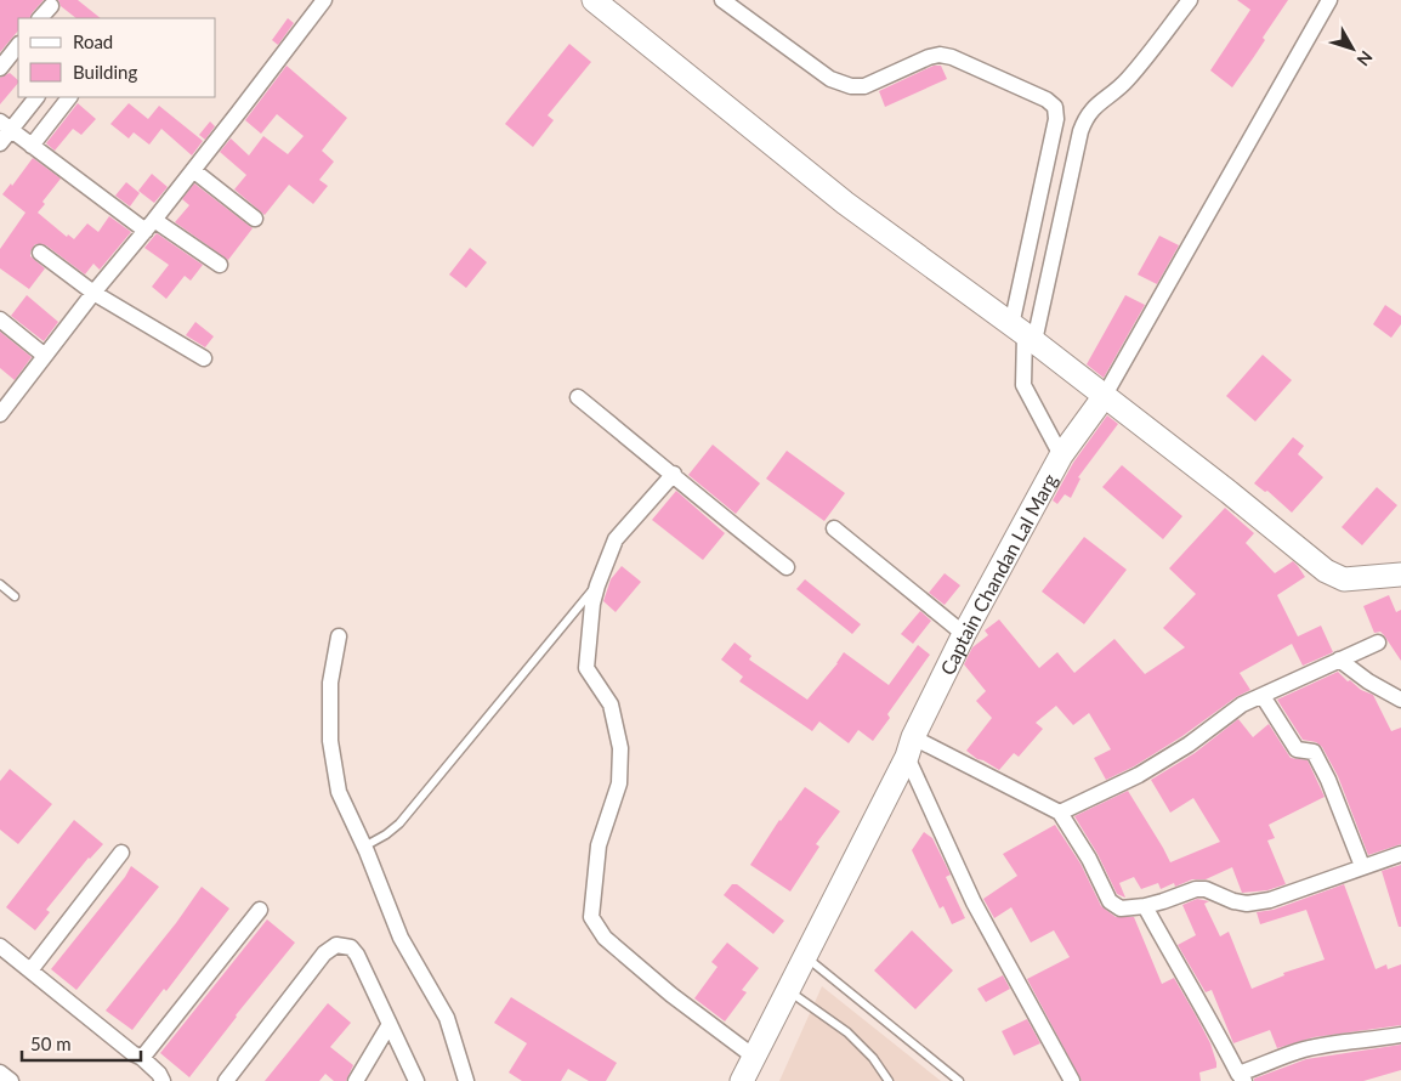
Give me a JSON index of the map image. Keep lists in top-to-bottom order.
{
  "streets": {
    "street": ["Captain Chandan Lal Marg"]
  },
  "legend": ["Road", "Building"],
  "scale_bar": "50 m",
  "north": "bottom right"
}
